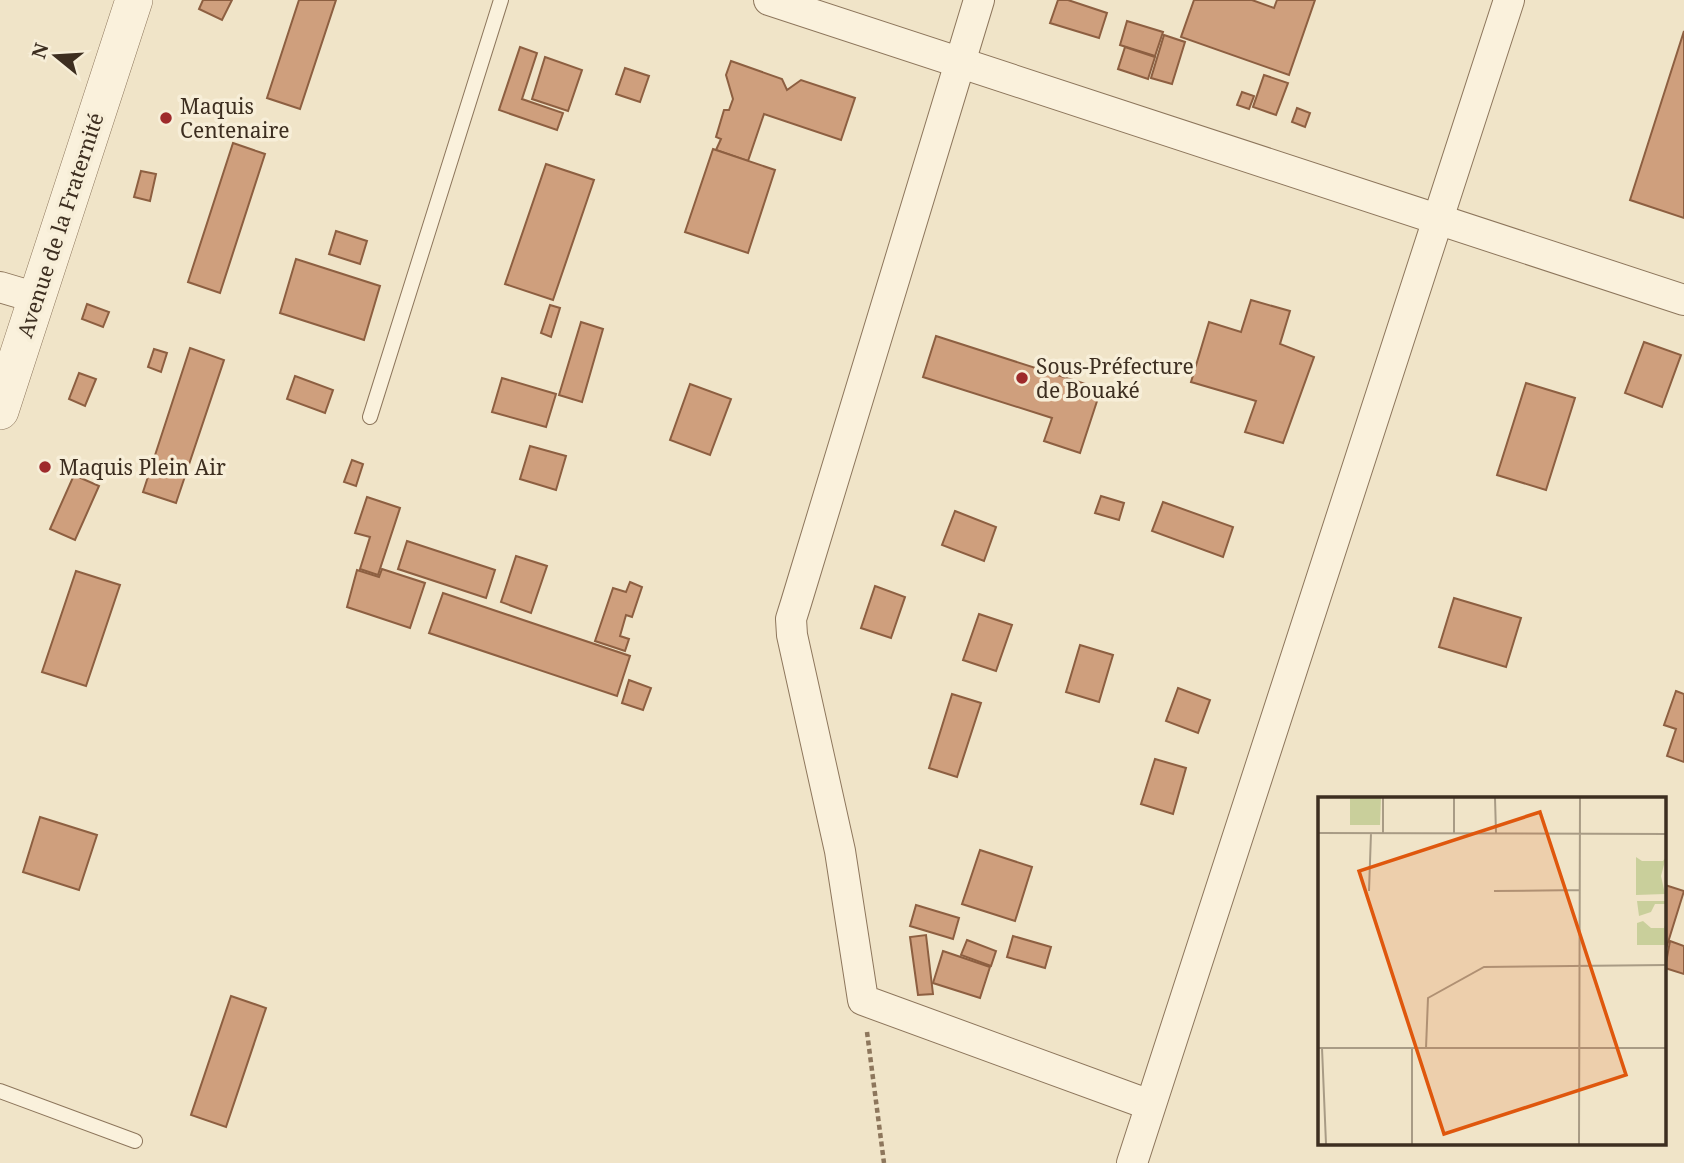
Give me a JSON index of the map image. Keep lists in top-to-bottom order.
{
  "streets": {
    "street": ["Avenue de la Fraternité"]
  },
  "places": ["Maquis Centenaire", "Sous-Préfecture de Bouaké", "Maquis Plein Air"],
  "north": "left"
}
